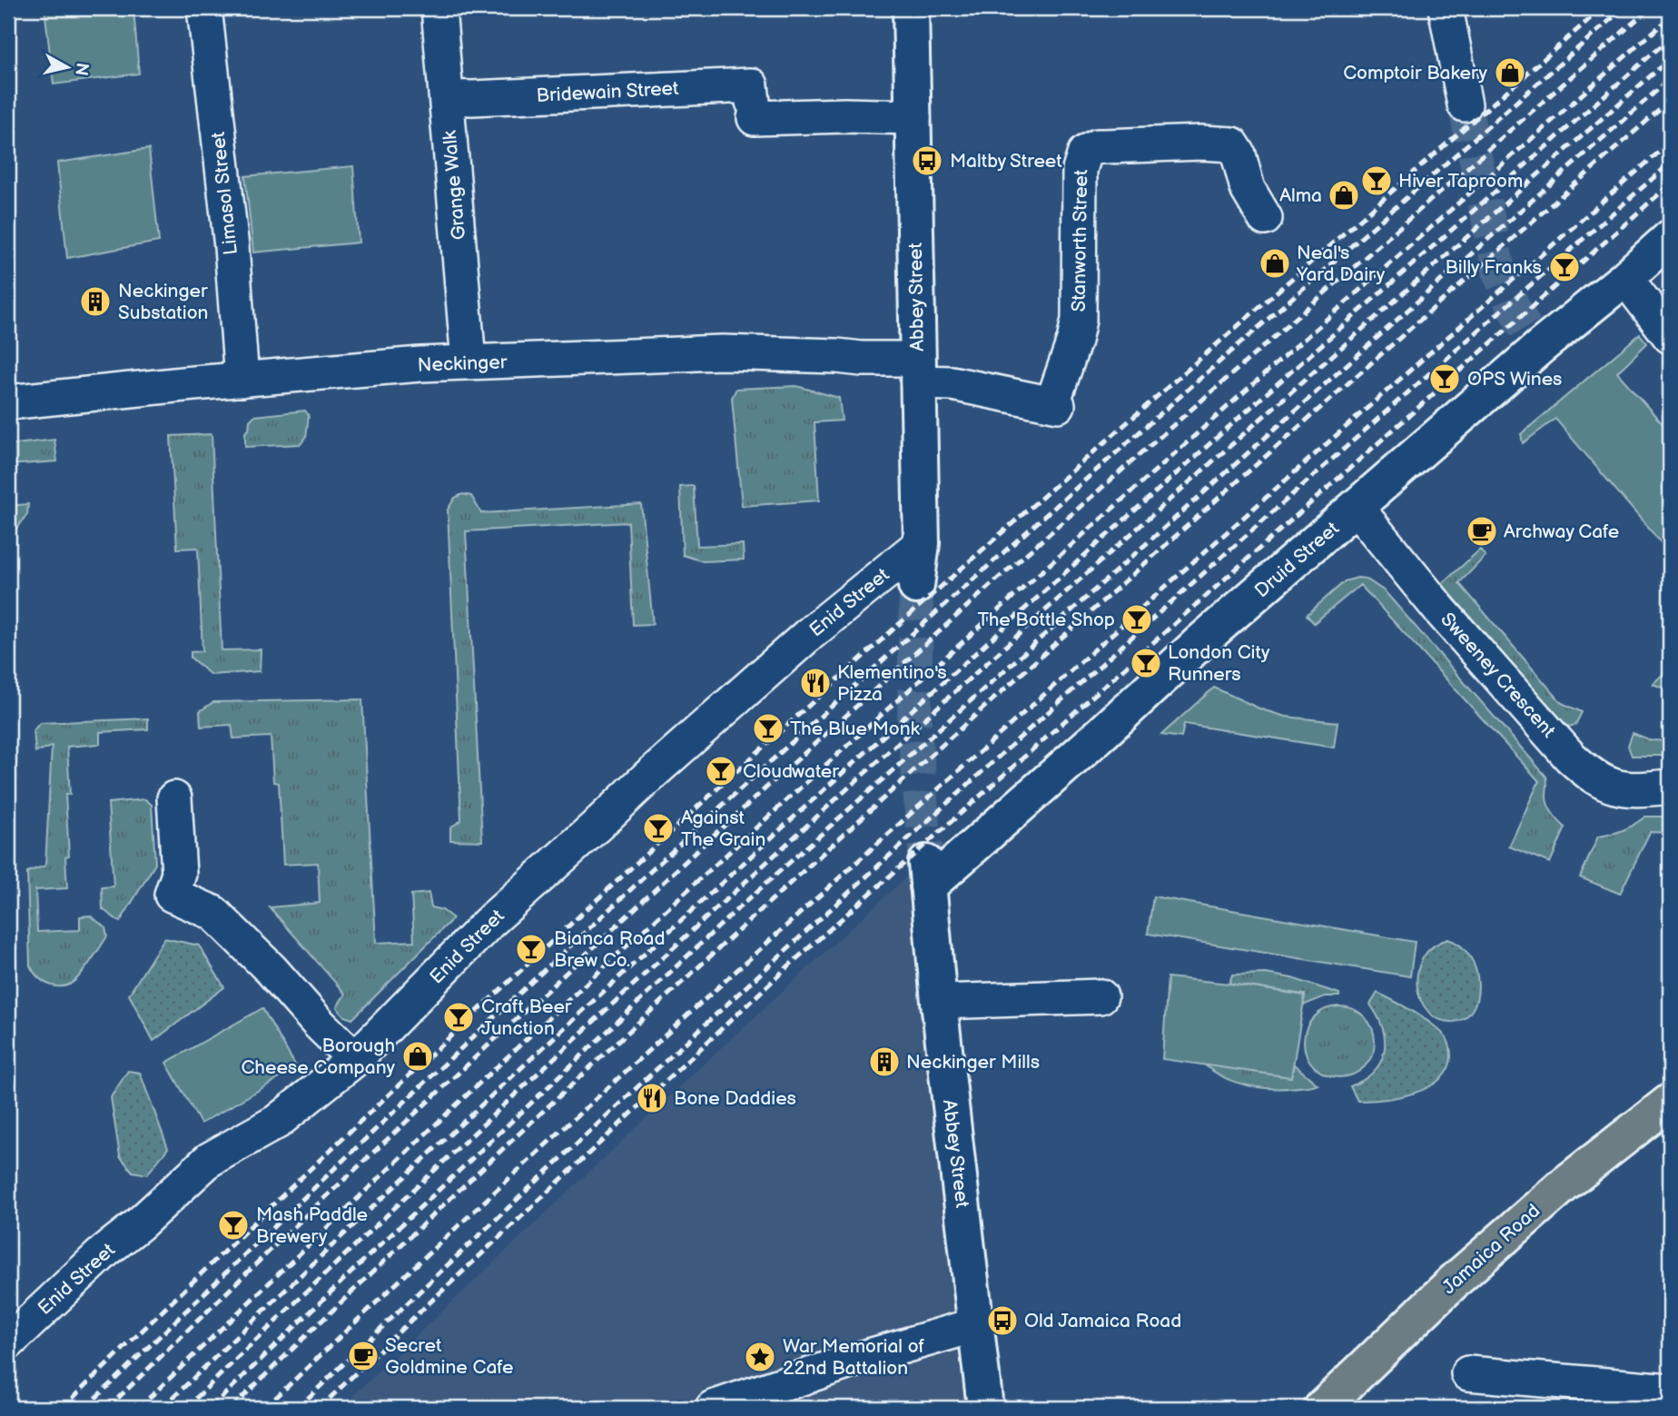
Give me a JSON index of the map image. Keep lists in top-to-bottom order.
{
  "streets": {
    "main road": ["Abbey Street", "Druid Street", "Jamaica Road"],
    "street": [
      "Bridewain Street",
      "Grange Walk",
      "Limasol Street",
      "Stanworth Street",
      "Neckinger",
      "Enid Street",
      "Sweeney Crescent"
    ]
  },
  "crossings": [
    ["Bridewain Street", "Grange Walk"],
    ["Bridewain Street", "Abbey Street"],
    ["Grange Walk", "Neckinger"],
    ["Limasol Street", "Neckinger"],
    ["Stanworth Street", "Neckinger"],
    ["Abbey Street", "Neckinger"],
    ["Abbey Street", "Druid Street"],
    ["Abbey Street", "Enid Street"],
    ["Druid Street", "Sweeney Crescent"]
  ],
  "places": {
    "shop": [
      "Comptoir Bakery",
      "Alma",
      "Neal's Yard Dairy",
      "Borough Cheese Company"
    ],
    "bus stop": ["Maltby Street", "Old Jamaica Road"],
    "bar": [
      "Hiver Taproom",
      "Billy Franks",
      "OPS Wines",
      "The Bottle Shop",
      "London City Runners",
      "The Blue Monk",
      "Cloudwater",
      "Against The Grain",
      "Bianca Road Brew Co.",
      "Craft Beer Junction",
      "Mash Paddle Brewery"
    ],
    "building": ["Neckinger Substation", "Neckinger Mills"],
    "cafe": ["Archway Cafe", "Secret Goldmine Cafe"],
    "restaurant": ["Klementino's Pizza", "Bone Daddies"],
    "place": ["War Memorial of 22nd Battalion"]
  },
  "north": "right"
}
